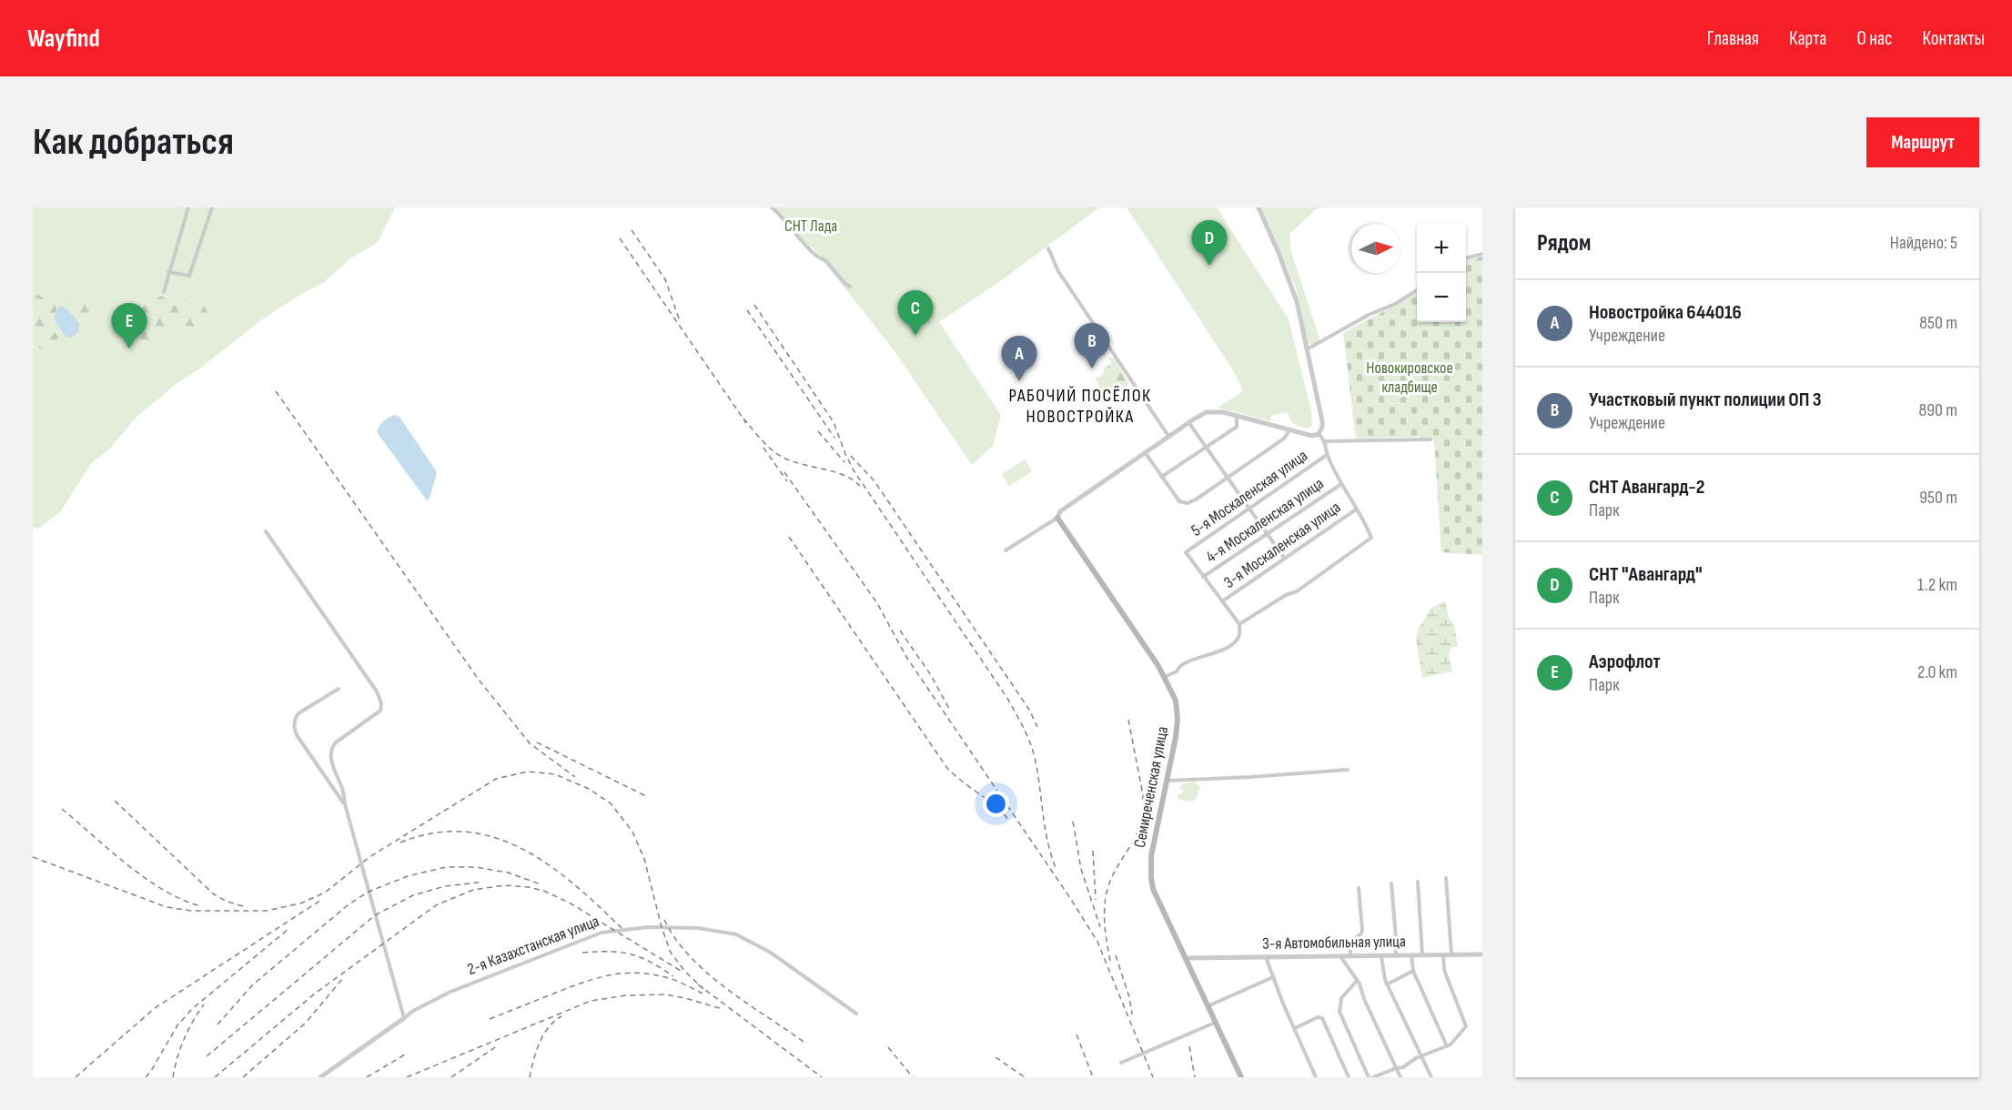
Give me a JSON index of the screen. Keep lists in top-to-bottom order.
{
  "streets": {
    "main road": ["Семиреченская улица"],
    "street": [
      "5-я Москаленская улица",
      "4-я Москаленская улица",
      "3-я Москаленская улица",
      "3-я Автомобильная улица",
      "2-я Казахстанская улица"
    ]
  },
  "crossings": [
    ["5-я Москаленская улица", "4-я Москаленская улица"],
    ["Семиреченская улица", "3-я Автомобильная улица"]
  ],
  "districts": ["РАБОЧИЙ ПОСЁЛОК НОВОСТРОЙКА"],
  "parks": ["СНТ Лада", "Новокировское кладбище"],
  "north": "right",
  "page": {
    "header": "Wayfind",
    "nav": [
      "Главная",
      "Карта",
      "О нас",
      "Контакты"
    ],
    "buttons": "Маршрут",
    "title": "Как добраться",
    "heading": ["Рядом", "Найдено: 5"],
    "pins": [
      "D",
      "C",
      "E",
      "B",
      "A"
    ],
    "map_buttons": ["+", "−"],
    "list": [
      {
        "mark": "A",
        "name": "Новостройка 644016",
        "note": "Учреждение",
        "value": "850 m"
      },
      {
        "mark": "B",
        "name": "Участковый пункт полиции ОП 3",
        "note": "Учреждение",
        "value": "890 m"
      },
      {
        "mark": "C",
        "name": "СНТ Авангард-2",
        "note": "Парк",
        "value": "950 m"
      },
      {
        "mark": "D",
        "name": "СНТ \"Авангард\"",
        "note": "Парк",
        "value": "1.2 km"
      },
      {
        "mark": "E",
        "name": "Аэрофлот",
        "note": "Парк",
        "value": "2.0 km"
      }
    ]
  }
}
